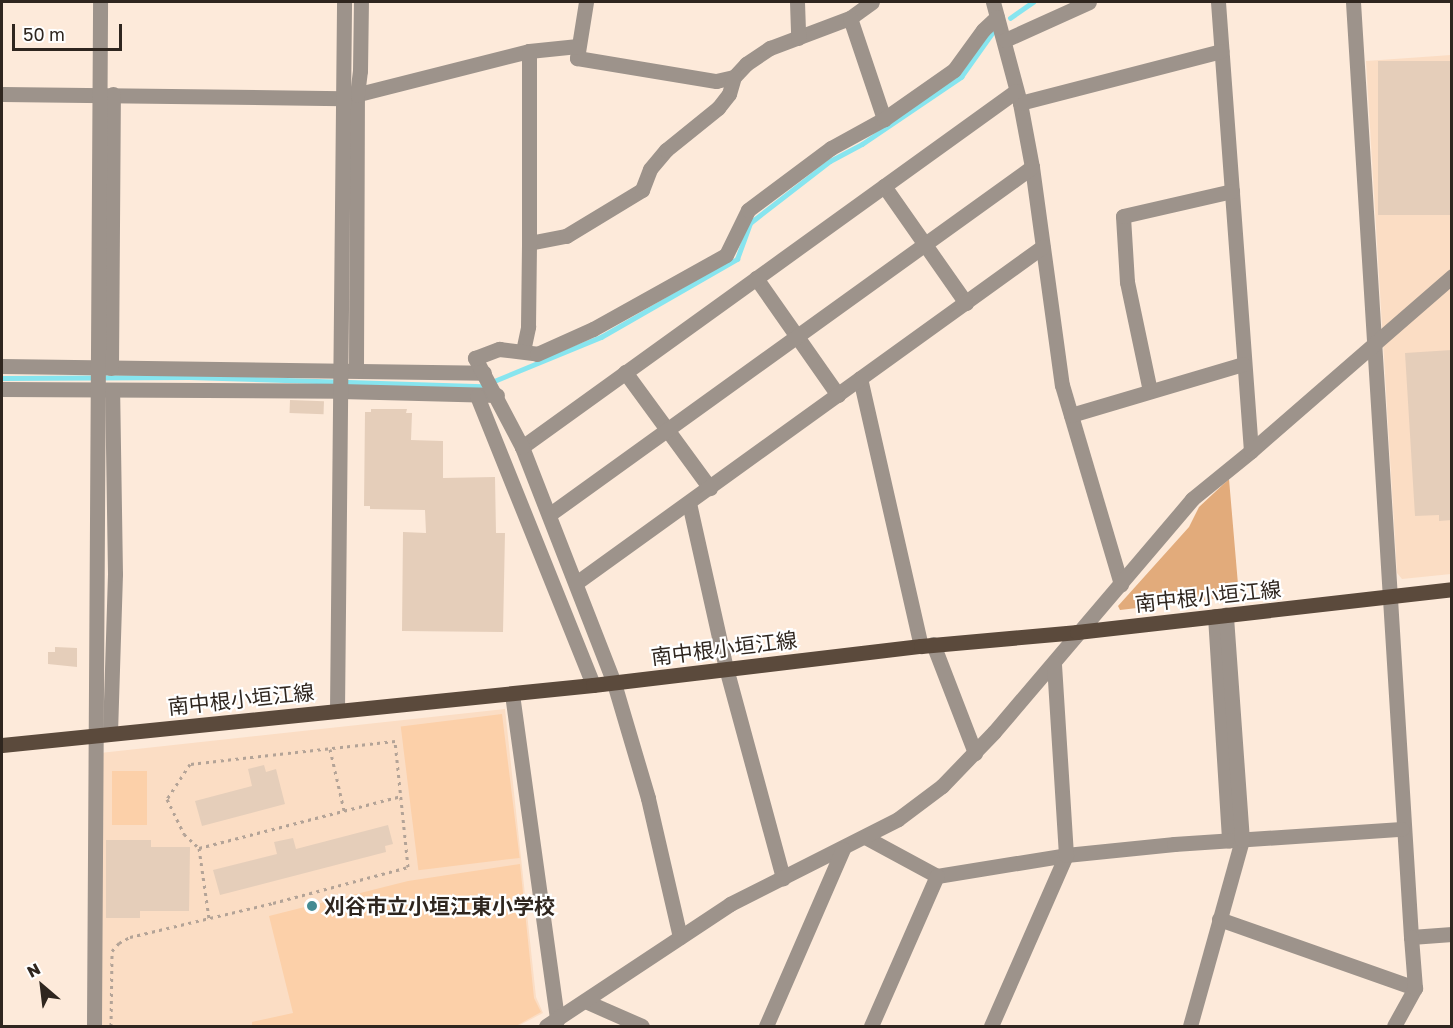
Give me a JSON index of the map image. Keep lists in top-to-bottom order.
{
  "streets": {
    "main road": ["南中根小垣江線"]
  },
  "places": ["刈谷市立小垣江東小学校"],
  "scale_bar": "50 m",
  "north": "top left"
}
